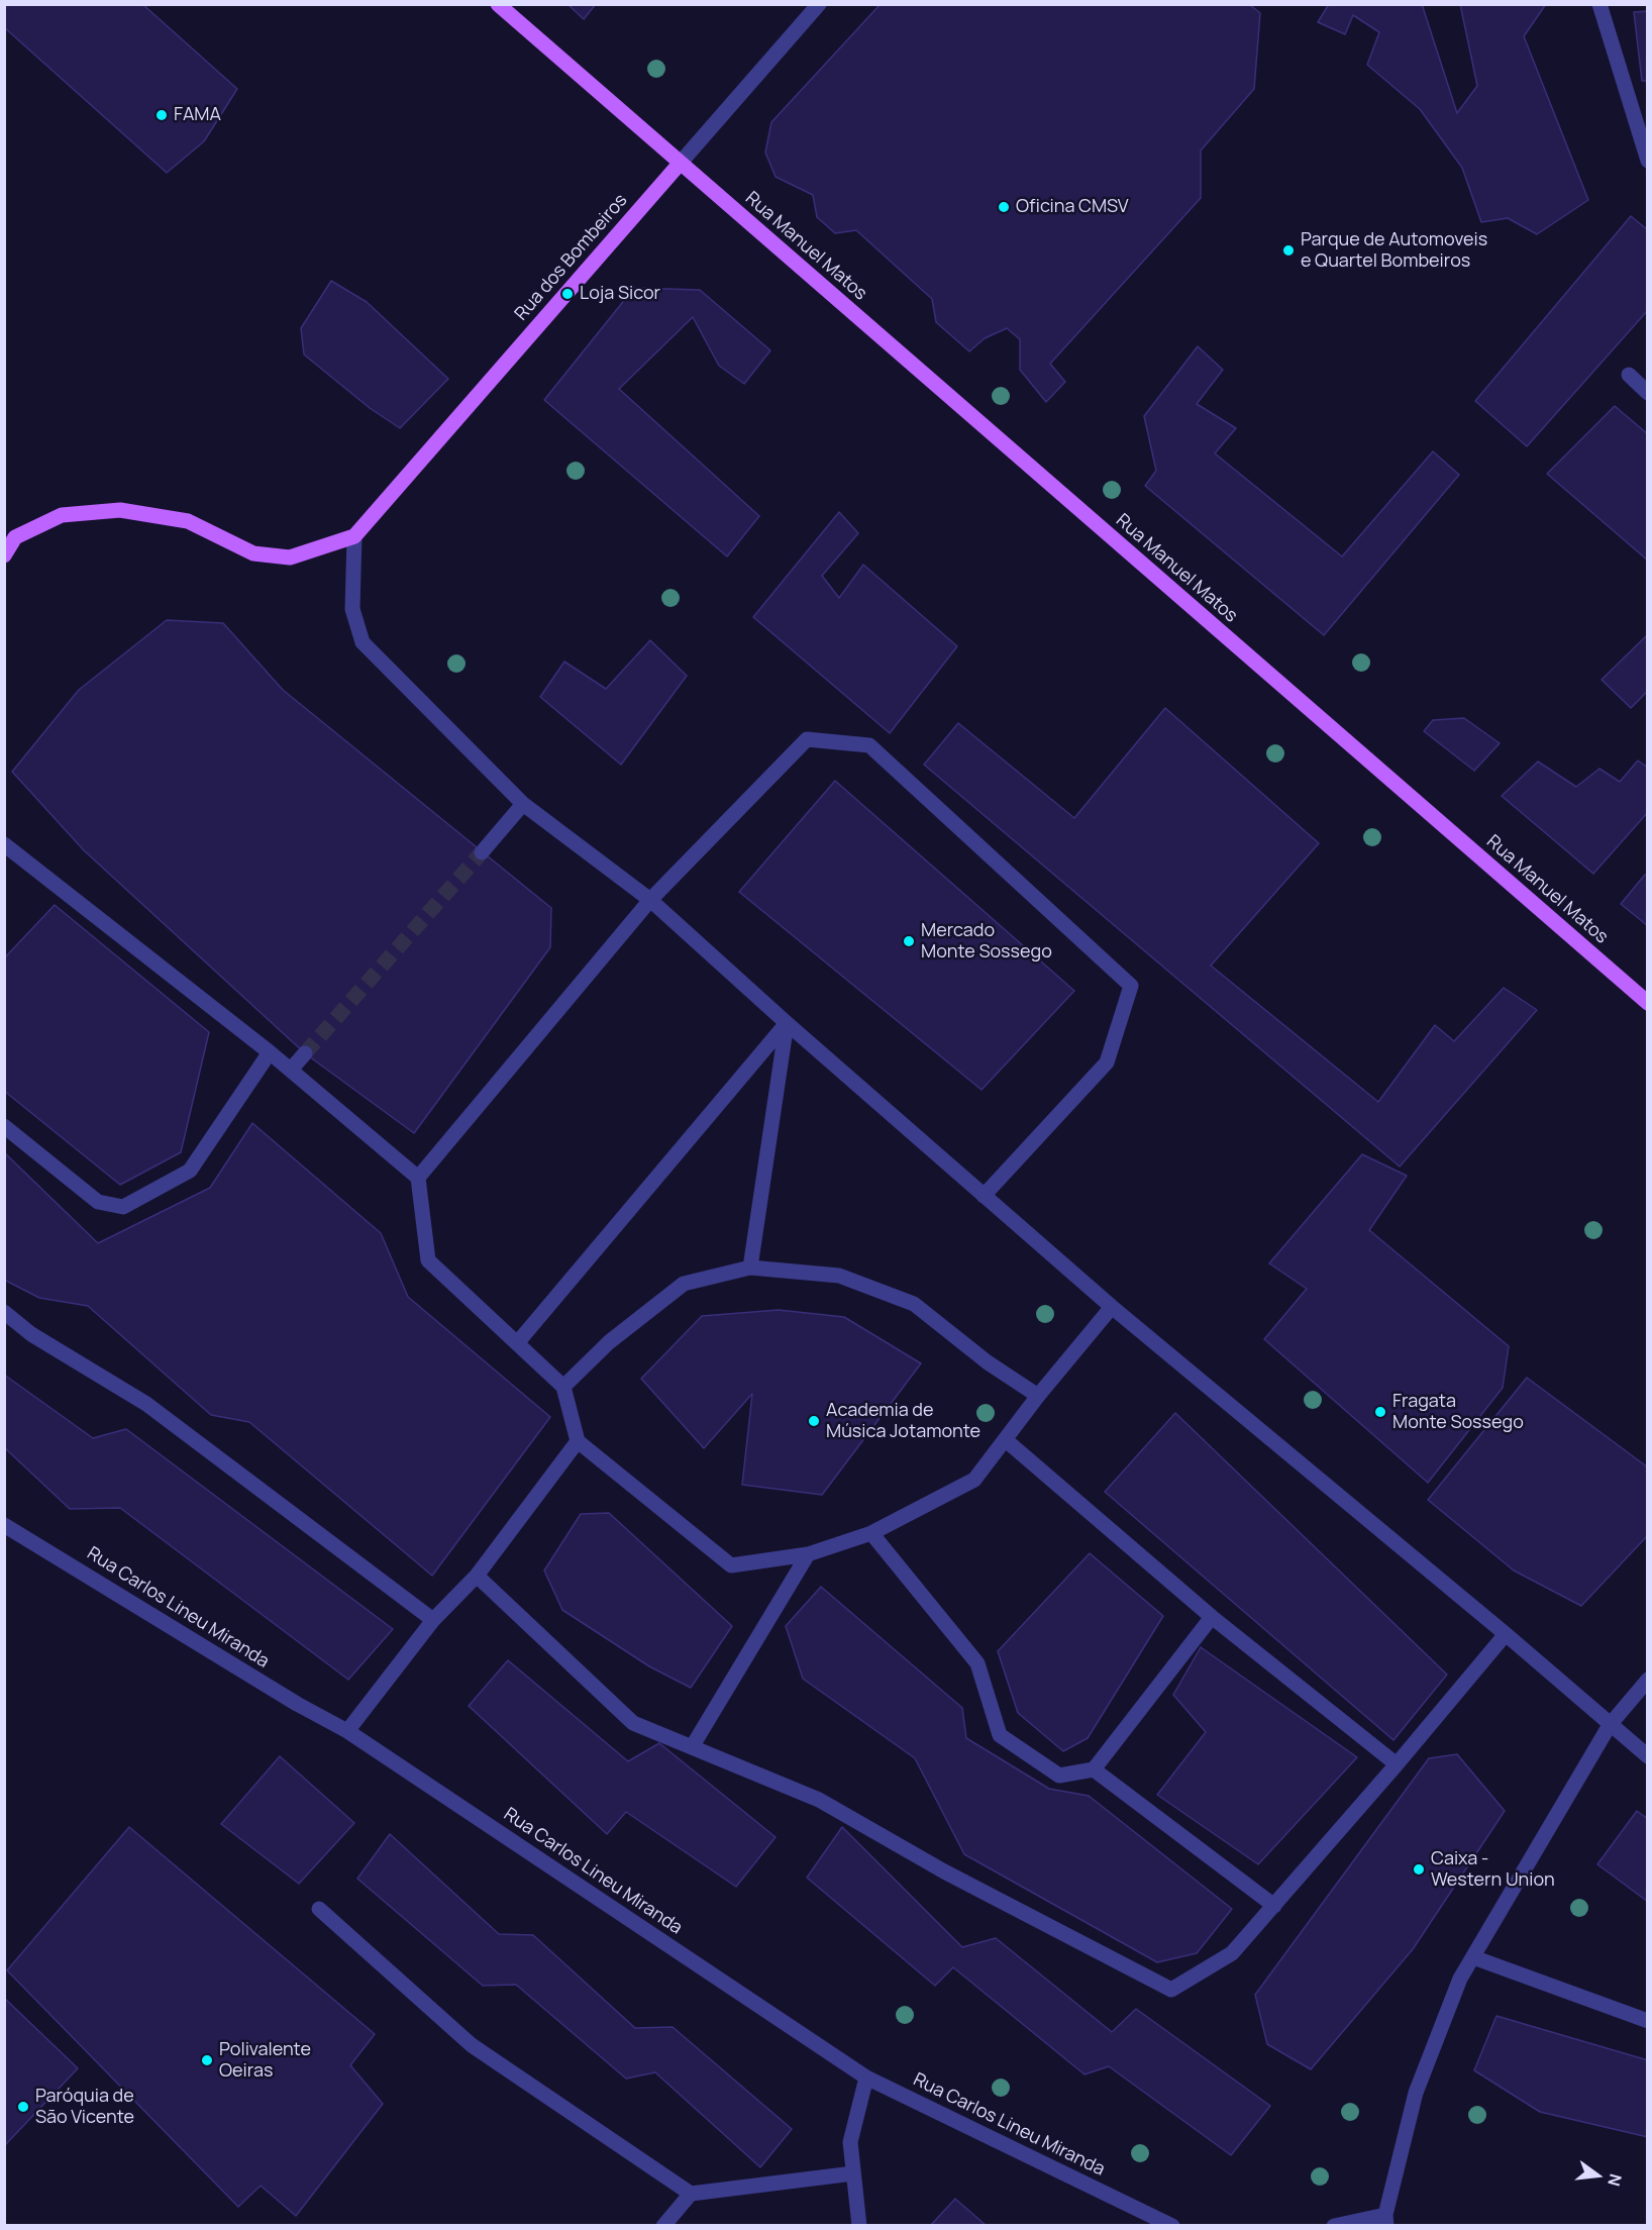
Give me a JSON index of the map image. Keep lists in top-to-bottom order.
{
  "streets": {
    "main road": ["Rua Manuel Matos", "Rua dos Bombeiros"],
    "street": ["Rua Carlos Lineu Miranda"]
  },
  "crossings": [
    ["Rua Manuel Matos", "Rua dos Bombeiros"]
  ],
  "places": [
    "FAMA",
    "Oficina CMSV",
    "Parque de Automoveis e Quartel Bombeiros",
    "Loja Sicor",
    "Mercado Monte Sossego",
    "Fragata Monte Sossego",
    "Academia de Música Jotamonte",
    "Caixa - Western Union",
    "Polivalente Oeiras",
    "Paróquia de São Vicente"
  ],
  "north": "right"
}
